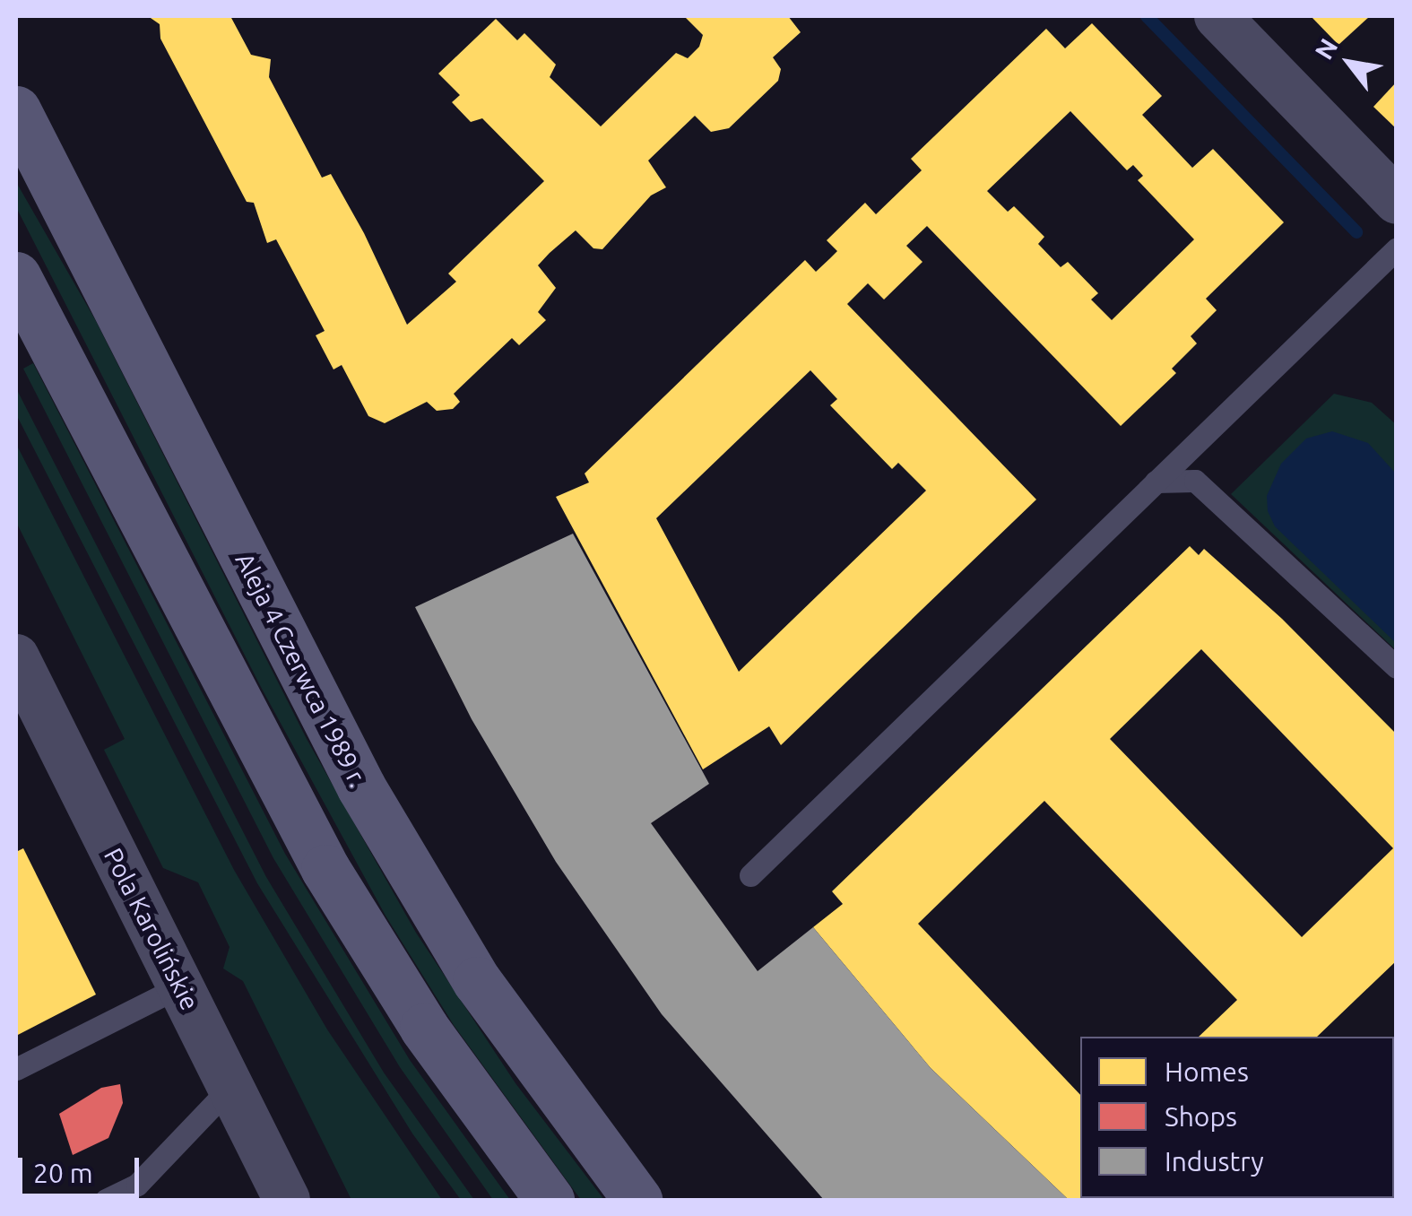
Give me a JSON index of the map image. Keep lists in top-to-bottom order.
{
  "streets": {
    "main road": ["Aleja 4 Czerwca 1989 r."],
    "street": ["Pola Karolińskie"]
  },
  "legend": ["Homes", "Shops", "Industry"],
  "scale_bar": "20 m",
  "north": "top left"
}
